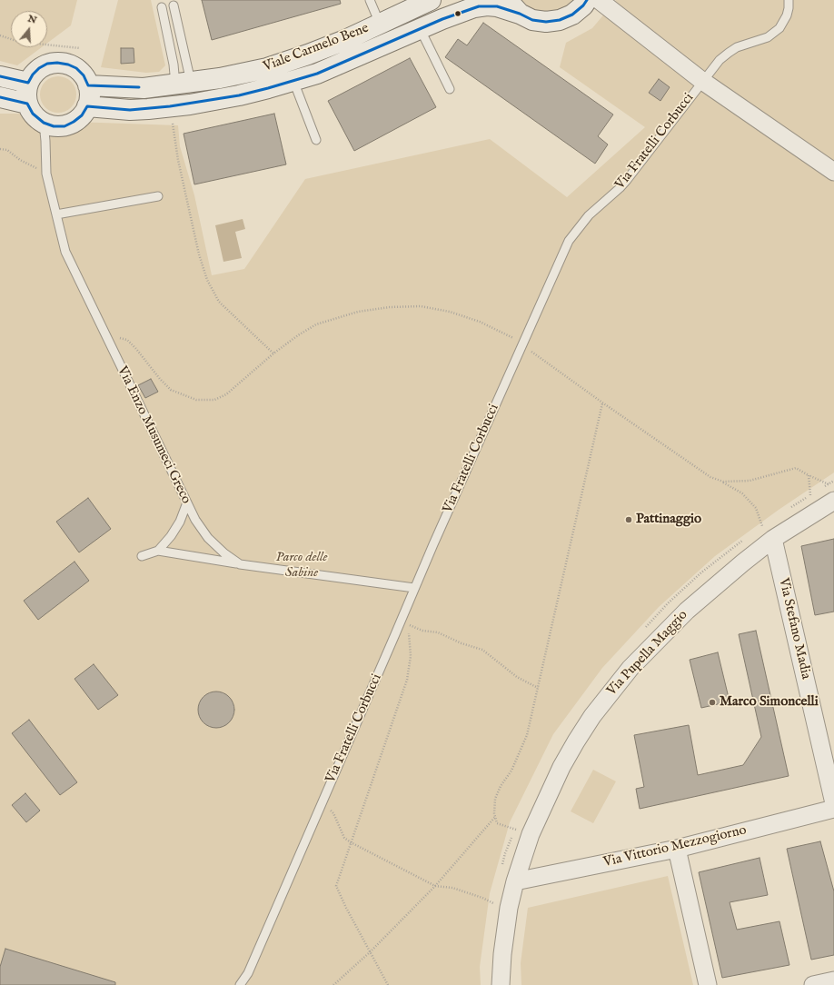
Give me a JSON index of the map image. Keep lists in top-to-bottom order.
{
  "streets": {
    "street": [
      "Viale Carmelo Bene",
      "Via Stefano Madia",
      "Via Pupella Maggio",
      "Via Vittorio Mezzogiorno"
    ],
    "lane": ["Via Fratelli Corbucci", "Via Enzo Musumeci Greco"]
  },
  "crossings": [
    ["Viale Carmelo Bene", "Via Enzo Musumeci Greco"],
    ["Via Fratelli Corbucci", "Via Enzo Musumeci Greco"],
    ["Via Stefano Madia", "Via Pupella Maggio"],
    ["Via Pupella Maggio", "Via Vittorio Mezzogiorno"]
  ],
  "parks": ["Parco delle Sabine"],
  "places": ["Pattinaggio", "Marco Simoncelli"],
  "north": "top"
}
